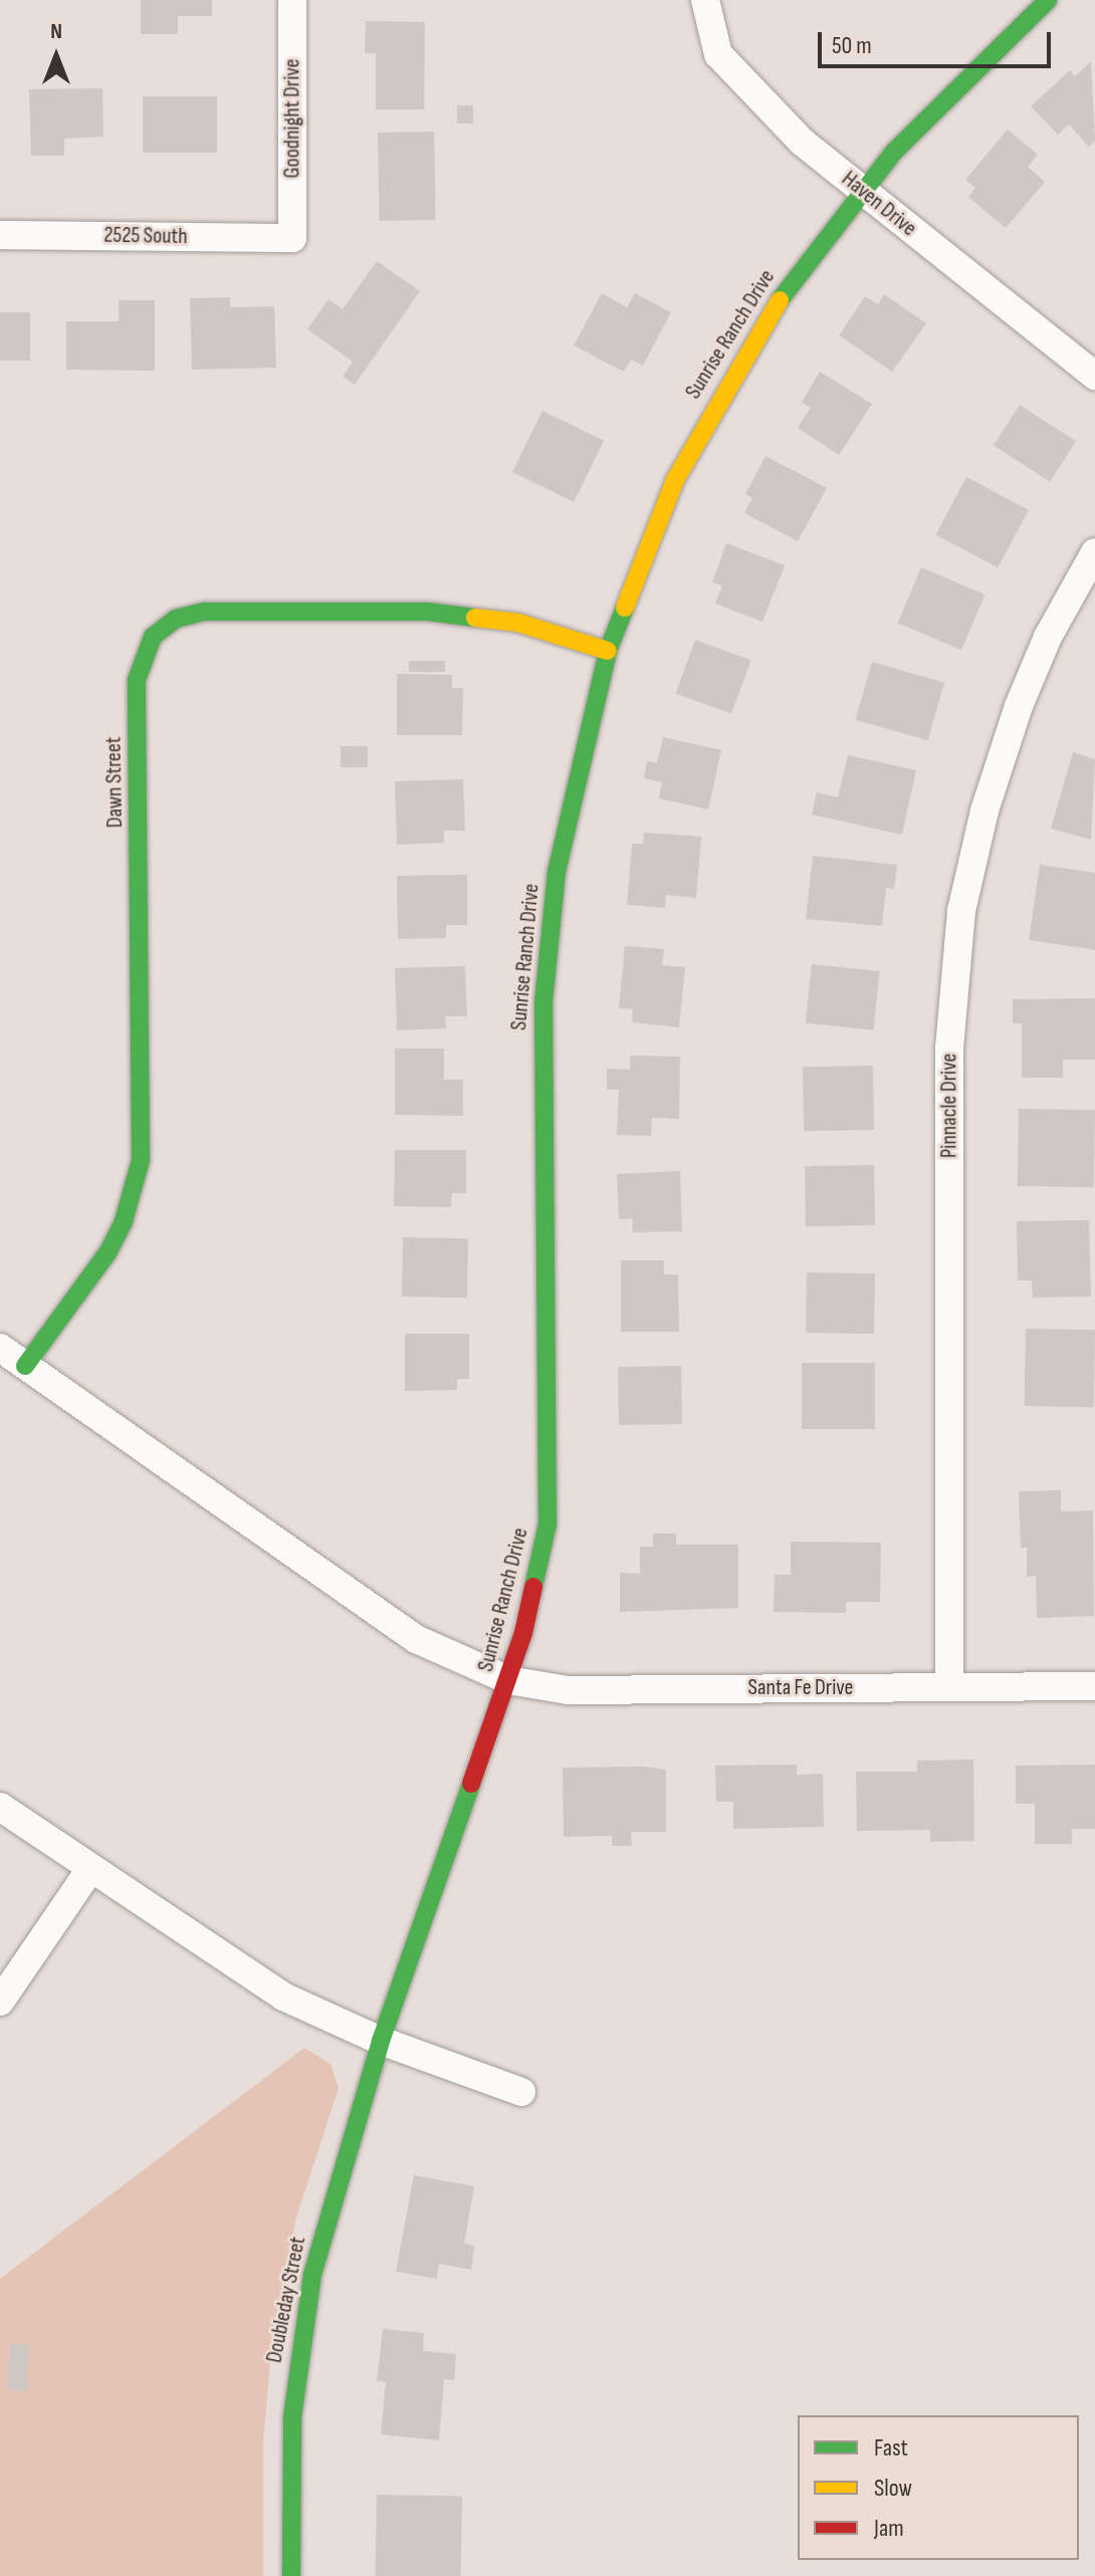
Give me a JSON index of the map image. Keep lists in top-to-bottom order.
{
  "streets": {
    "street": [
      "Goodnight Drive",
      "Haven Drive",
      "2525 South",
      "Sunrise Ranch Drive",
      "Dawn Street",
      "Pinnacle Drive",
      "Santa Fe Drive",
      "Doubleday Street"
    ]
  },
  "crossings": [
    ["Goodnight Drive", "2525 South"],
    ["Haven Drive", "Sunrise Ranch Drive"],
    ["Sunrise Ranch Drive", "Dawn Street"],
    ["Sunrise Ranch Drive", "Santa Fe Drive"],
    ["Sunrise Ranch Drive", "Doubleday Street"],
    ["Dawn Street", "Santa Fe Drive"],
    ["Pinnacle Drive", "Santa Fe Drive"]
  ],
  "legend": ["Fast", "Slow", "Jam"],
  "scale_bar": "50 m",
  "north": "top"
}
